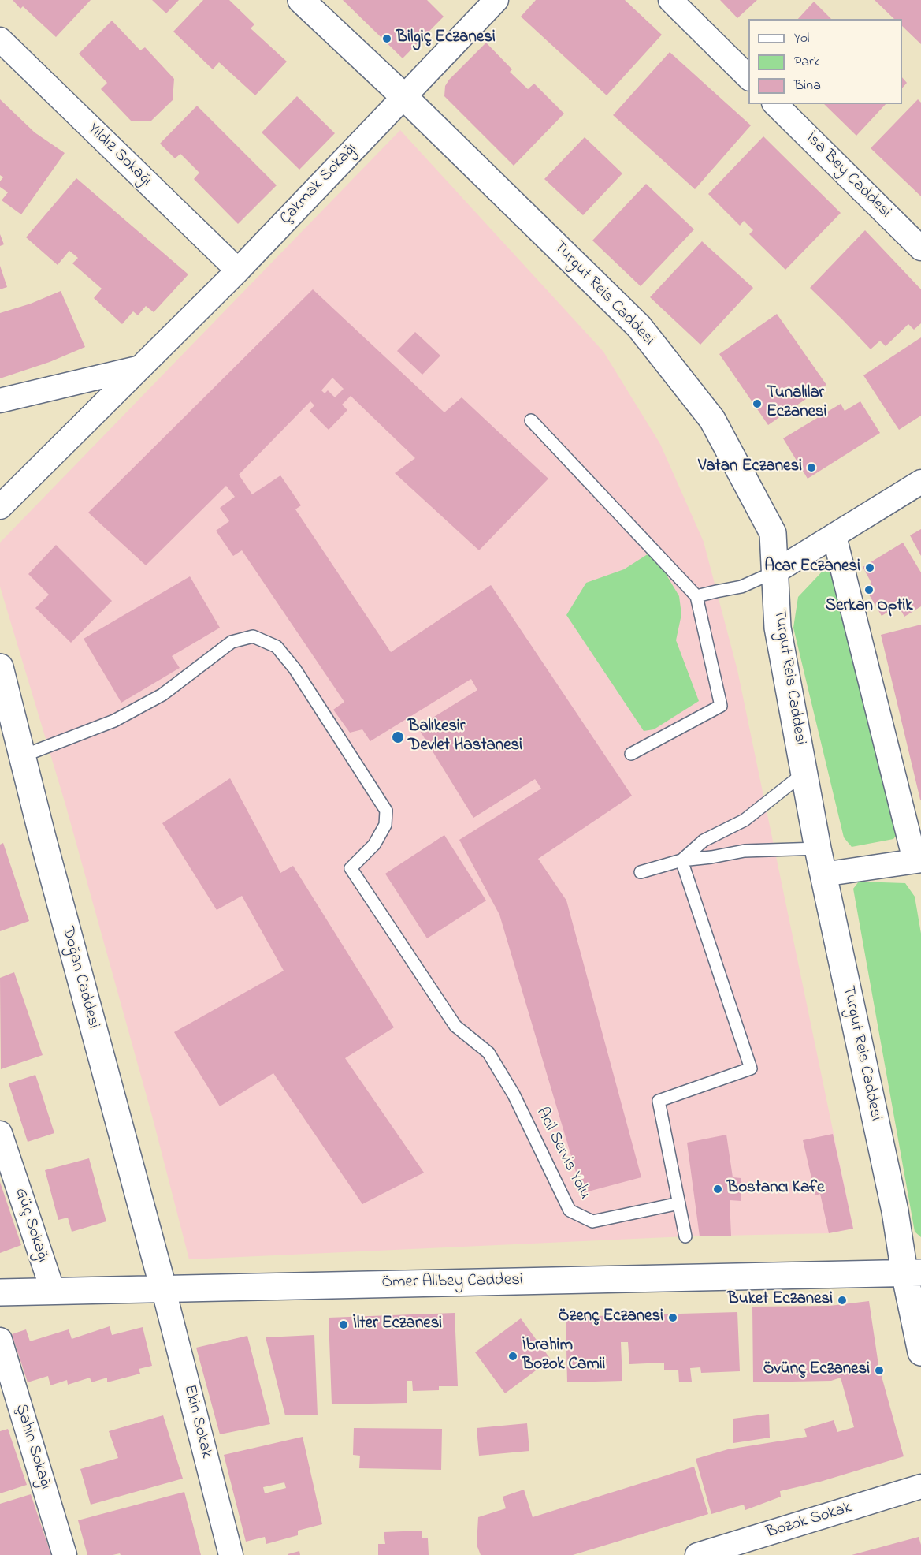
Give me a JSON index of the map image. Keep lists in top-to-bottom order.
{
  "streets": {
    "street": [
      "Yıldız Sokağı",
      "İsa Bey Caddesi",
      "Çakmak Sokağı",
      "Turgut Reis Caddesi",
      "Doğan Caddesi",
      "Güç Sokağı",
      "Ömer Alibey Caddesi",
      "Ekin Sokak",
      "Şahin Sokağı",
      "Bozok Sokak"
    ],
    "lane": ["Acil Servis Yolu"]
  },
  "crossings": [
    ["Yıldız Sokağı", "Çakmak Sokağı"],
    ["Çakmak Sokağı", "Turgut Reis Caddesi"],
    ["Turgut Reis Caddesi", "Ömer Alibey Caddesi"],
    ["Doğan Caddesi", "Acil Servis Yolu"],
    ["Doğan Caddesi", "Ömer Alibey Caddesi"],
    ["Doğan Caddesi", "Ekin Sokak"],
    ["Güç Sokağı", "Ömer Alibey Caddesi"],
    ["Ömer Alibey Caddesi", "Ekin Sokak"]
  ],
  "places": [
    "Bilgiç Eczanesi",
    "Tunalılar Eczanesi",
    "Vatan Eczanesi",
    "Acar Eczanesi",
    "Serkan Optik",
    "Balıkesir Devlet Hastanesi",
    "Bostancı Kafe",
    "Buket Eczanesi",
    "Özenç Eczanesi",
    "İlter Eczanesi",
    "İbrahim Bozok Camii",
    "Övünç Eczanesi"
  ],
  "legend": ["Yol", "Park", "Bina"]
}
